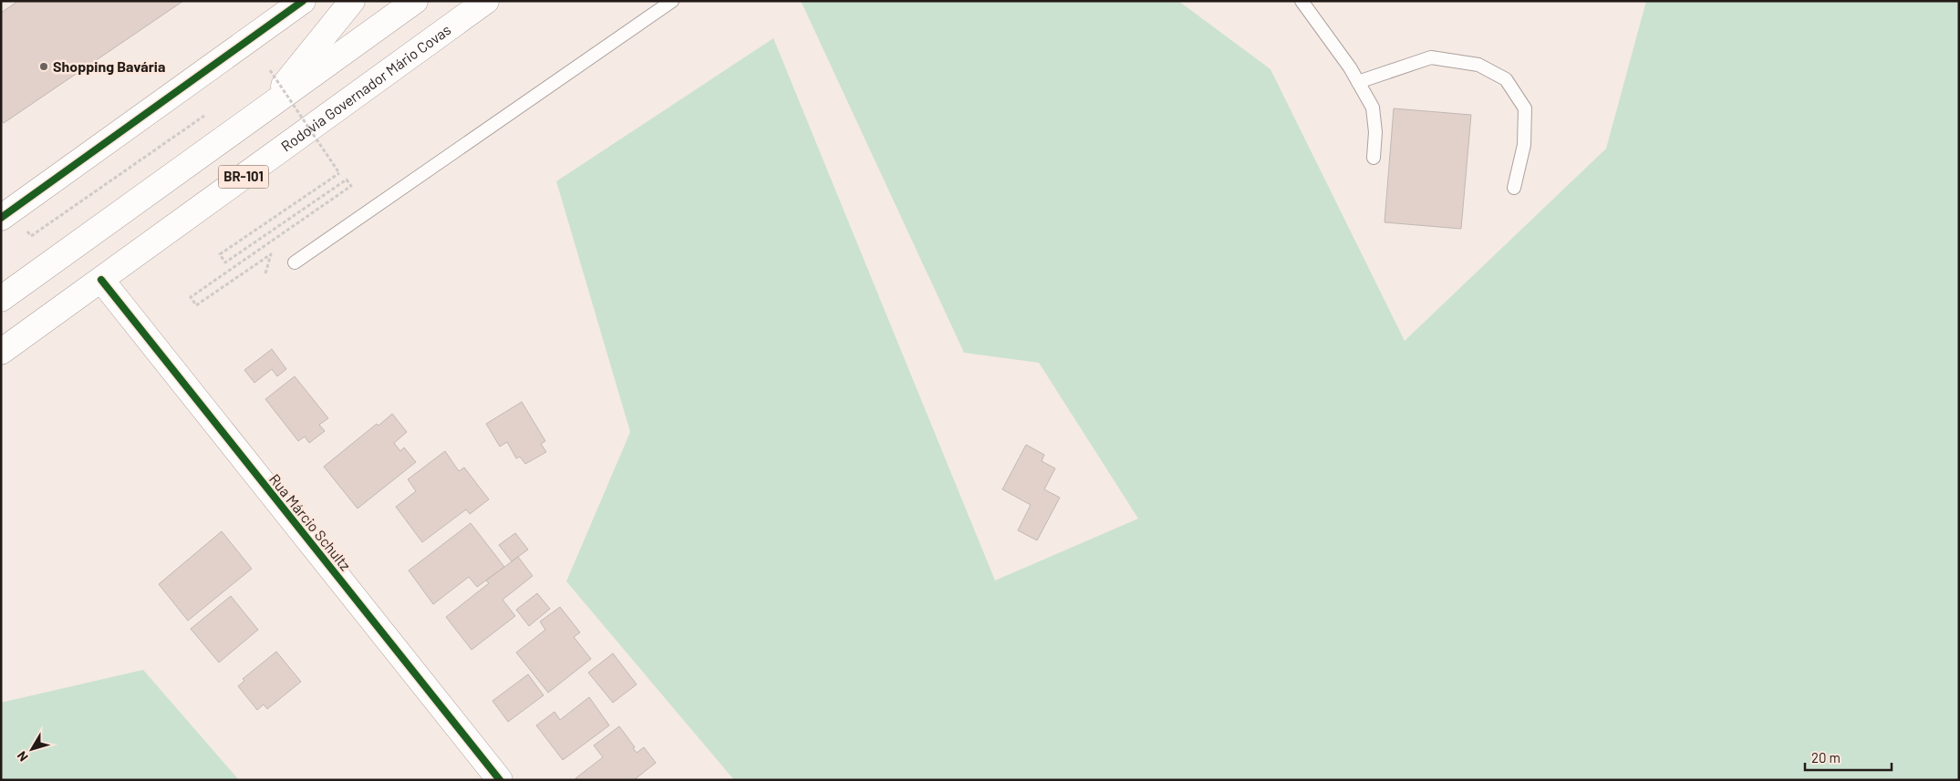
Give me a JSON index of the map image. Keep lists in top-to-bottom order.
{
  "streets": {
    "main road": ["Rodovia Governador Mário Covas", "BR-101", "Rua Márcio Schultz"]
  },
  "crossings": [
    ["Rodovia Governador Mário Covas", "Rua Márcio Schultz"]
  ],
  "places": ["Shopping Bavária"],
  "scale_bar": "20 m",
  "north": "bottom left"
}
